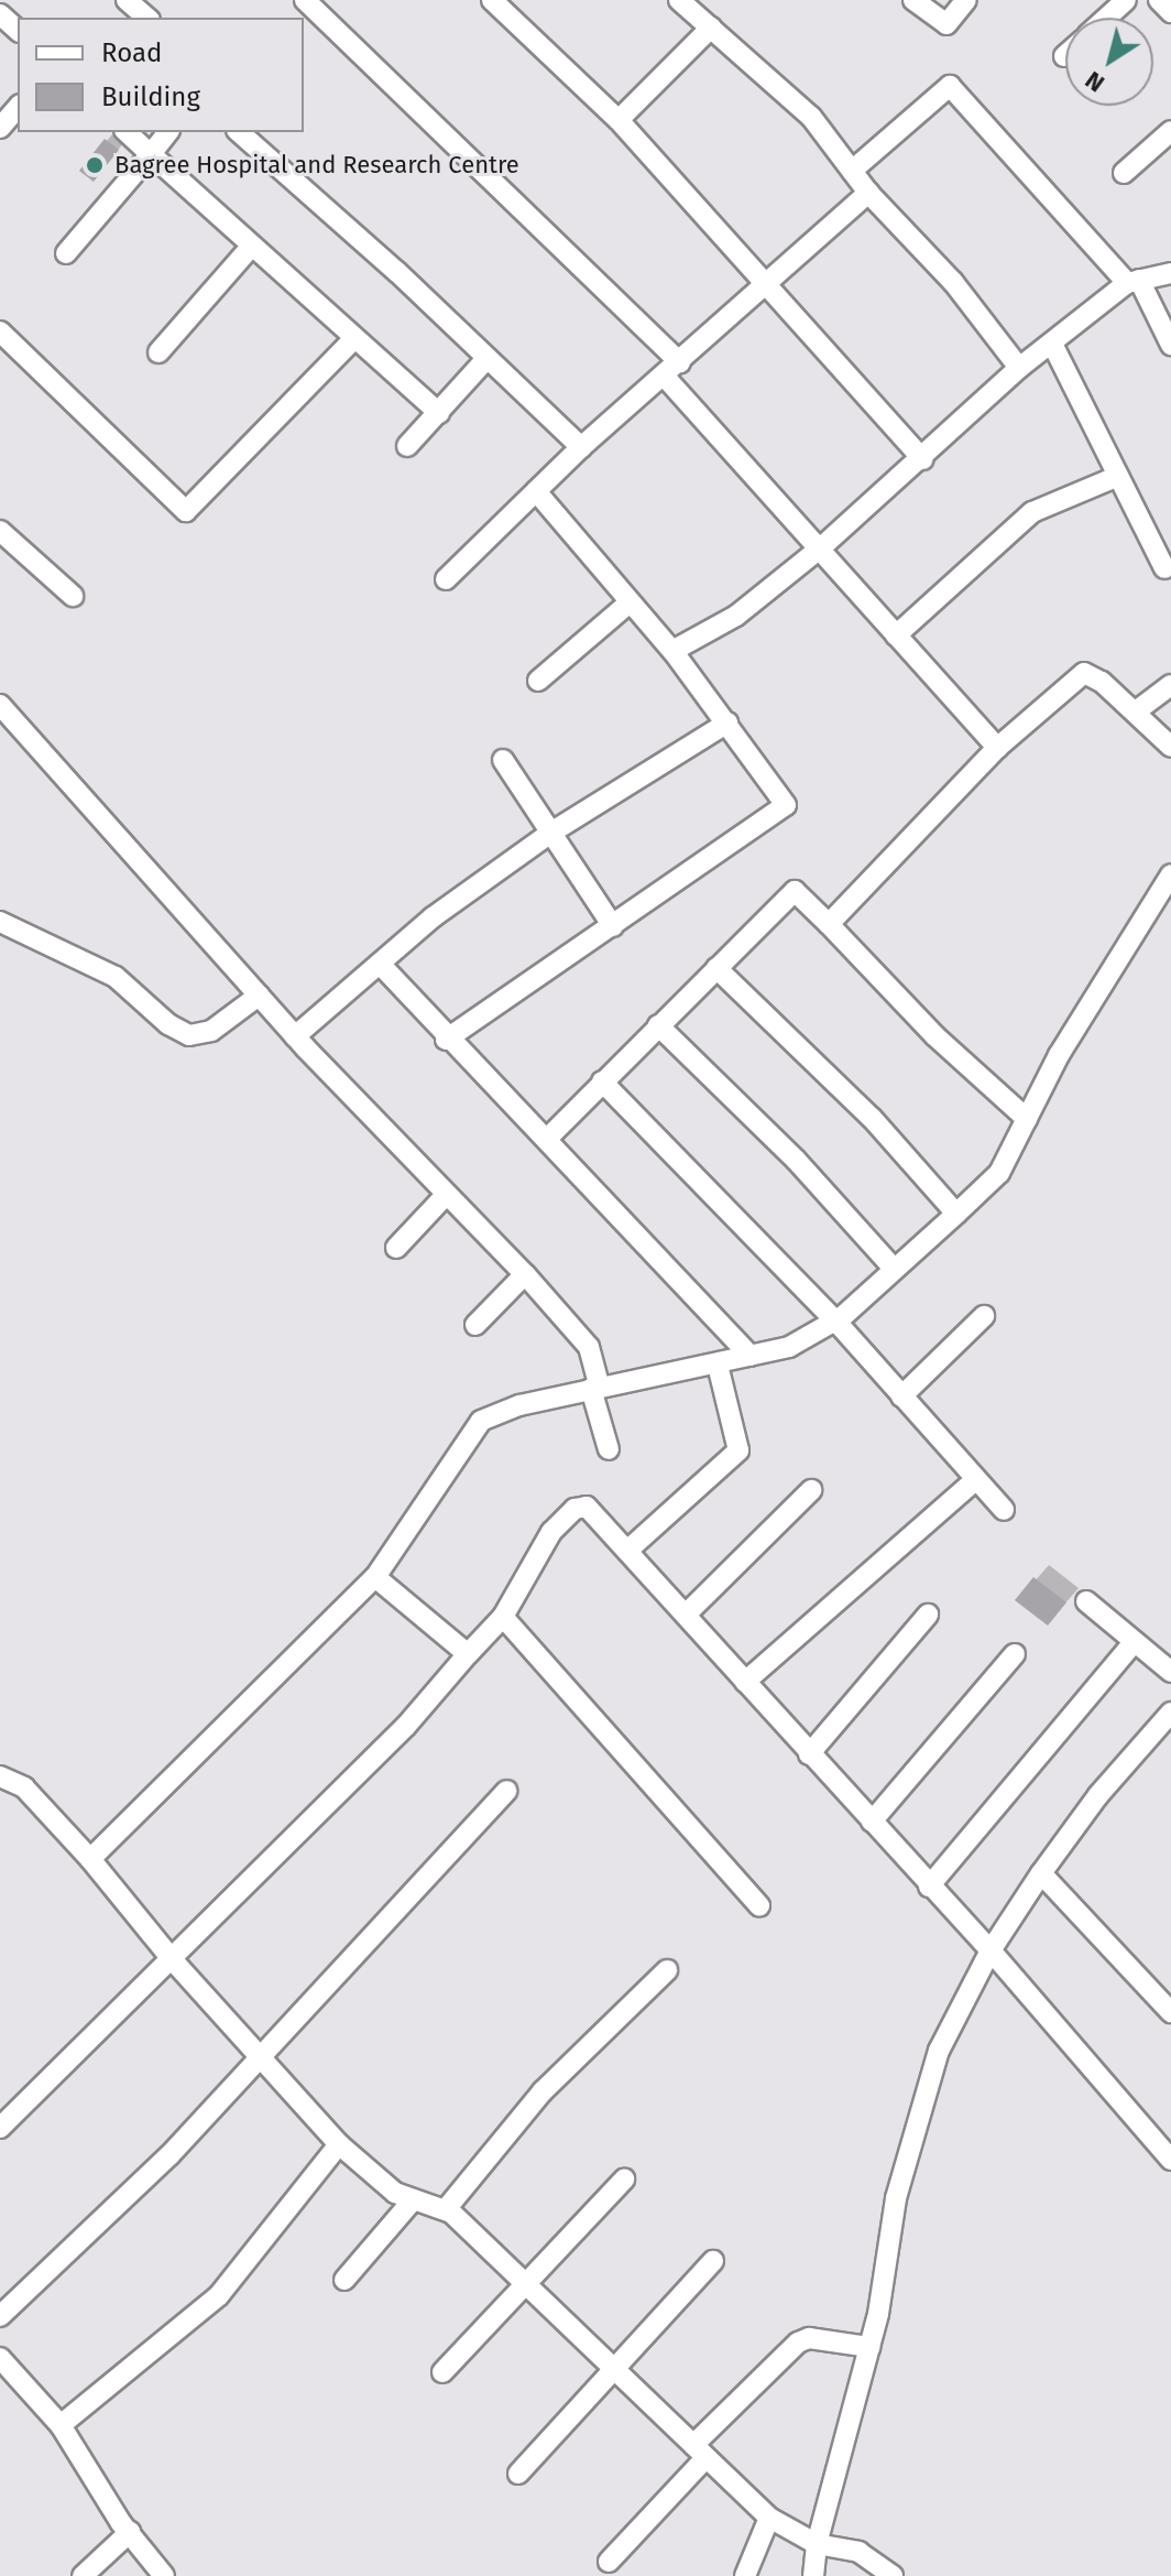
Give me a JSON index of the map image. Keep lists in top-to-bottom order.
{
  "places": ["Bagree Hospital and Research Centre"],
  "legend": ["Road", "Building"],
  "north": "bottom left"
}
